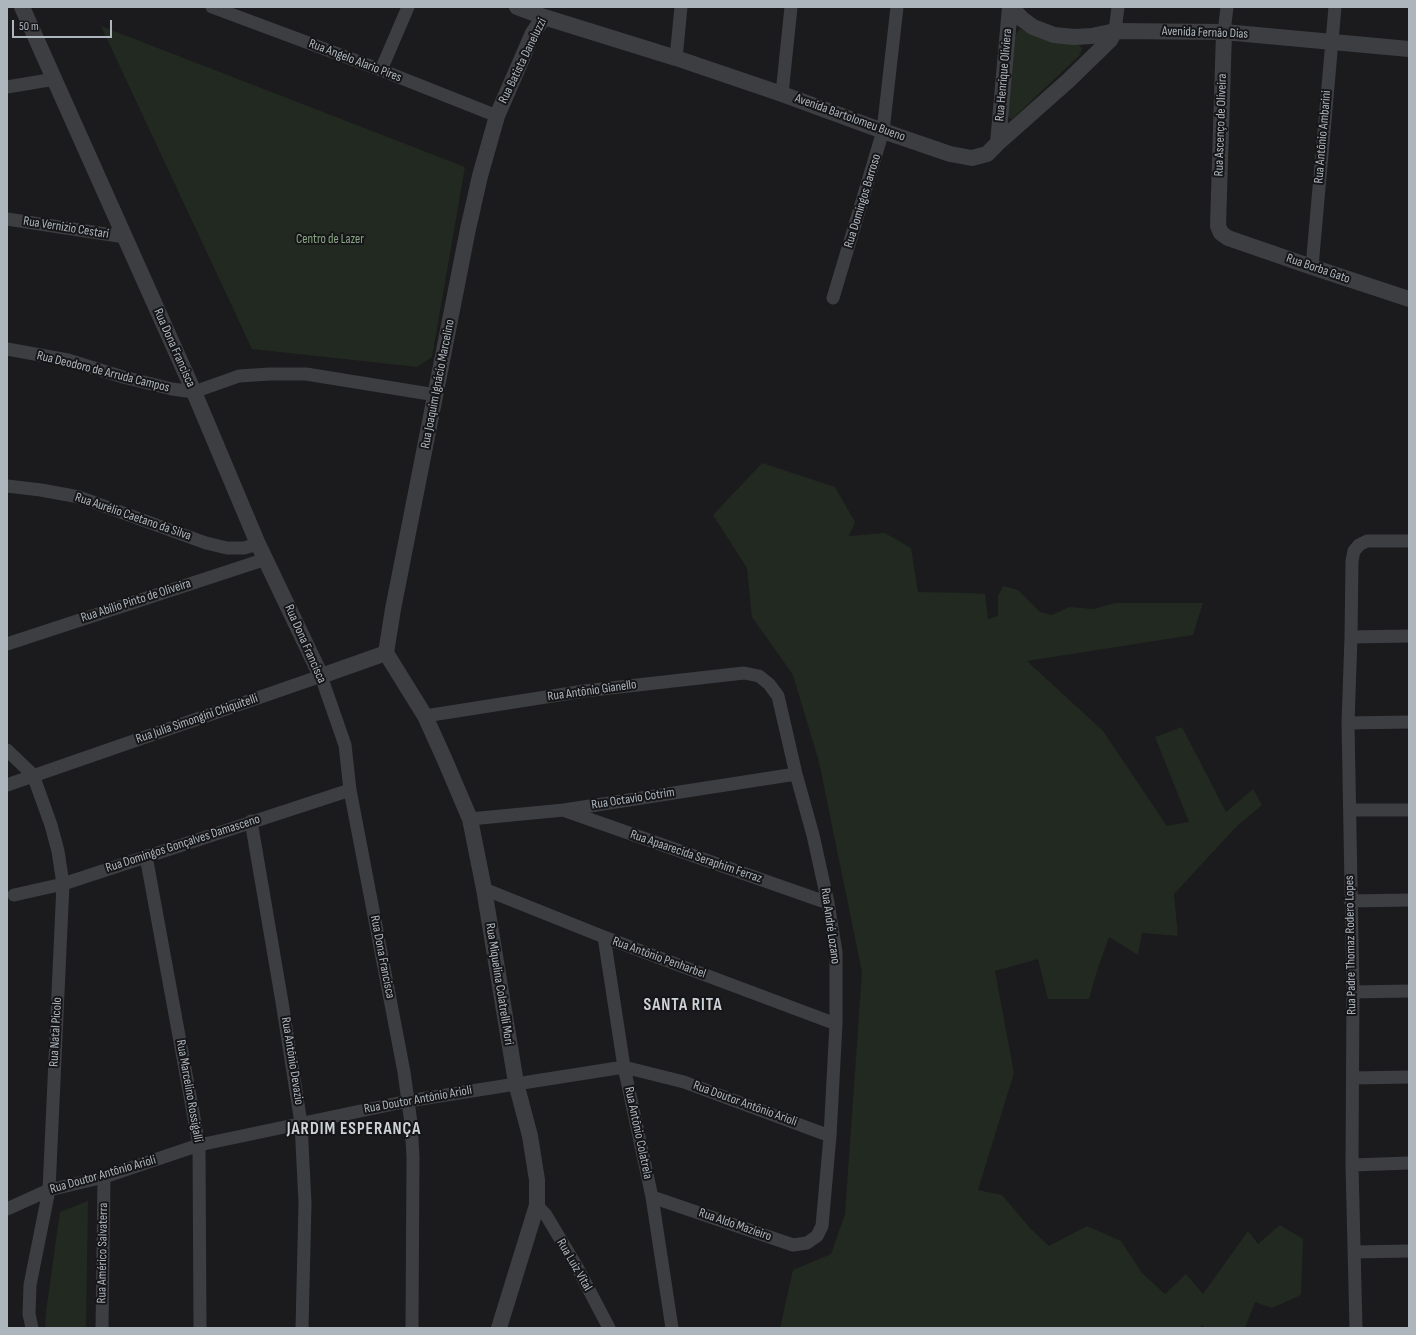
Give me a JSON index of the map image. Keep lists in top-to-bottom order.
{
  "streets": {
    "street": [
      "Avenida Fernão Dias",
      "Rua Angelo Alario Pires",
      "Rua Batista Daneluzzi",
      "Rua Henrique Oliviera",
      "Avenida Bartolomeu Bueno",
      "Rua Ascenço de Oliveira",
      "Rua Antônio Ambarini",
      "Rua Domingos Barroso",
      "Rua Vernizio Cestari",
      "Rua Borba Gato",
      "Rua Dona Francisca",
      "Rua Deodoro de Arruda Campos",
      "Rua Joaquim Ignácio Marcelino",
      "Rua Aurélio Caetano da Silva",
      "Rua Abílio Pinto de Oliveira",
      "Rua Antônio Gianello",
      "Rua Julia Simongini Chiquitelli",
      "Rua Octavio Cotrim",
      "Rua Domingos Gonçalves Damasceno",
      "Rua Apaarecida Seraphim Ferraz",
      "Rua André Lozano",
      "Rua Padre Thomaz Rodero Lopes",
      "Rua Antônio Penharbel",
      "Rua Miquelina Colatrelli Mori",
      "Rua Natal Picolo",
      "Rua Antônio Devazio",
      "Rua Marcelino Rossigalli",
      "Rua Doutor Antônio Arioli",
      "Rua Antônio Colatrela",
      "Rua Aldo Mazieiro",
      "Rua Américo Salvaterra",
      "Rua Luiz Vital"
    ]
  },
  "crossings": [
    ["Avenida Fernão Dias", "Rua Henrique Oliviera"],
    ["Avenida Fernão Dias", "Avenida Bartolomeu Bueno"],
    ["Avenida Fernão Dias", "Rua Ascenço de Oliveira"],
    ["Avenida Fernão Dias", "Rua Antônio Ambarini"],
    ["Rua Angelo Alario Pires", "Rua Batista Daneluzzi"],
    ["Rua Angelo Alario Pires", "Rua Joaquim Ignácio Marcelino"],
    ["Rua Batista Daneluzzi", "Avenida Bartolomeu Bueno"],
    ["Rua Batista Daneluzzi", "Rua Joaquim Ignácio Marcelino"],
    ["Rua Henrique Oliviera", "Avenida Bartolomeu Bueno"],
    ["Avenida Bartolomeu Bueno", "Rua Domingos Barroso"],
    ["Rua Ascenço de Oliveira", "Rua Borba Gato"],
    ["Rua Antônio Ambarini", "Rua Borba Gato"],
    ["Rua Vernizio Cestari", "Rua Dona Francisca"],
    ["Rua Dona Francisca", "Rua Deodoro de Arruda Campos"],
    ["Rua Dona Francisca", "Rua Aurélio Caetano da Silva"],
    ["Rua Dona Francisca", "Rua Abílio Pinto de Oliveira"],
    ["Rua Dona Francisca", "Rua Julia Simongini Chiquitelli"],
    ["Rua Dona Francisca", "Rua Domingos Gonçalves Damasceno"],
    ["Rua Dona Francisca", "Rua Doutor Antônio Arioli"],
    ["Rua Deodoro de Arruda Campos", "Rua Joaquim Ignácio Marcelino"],
    ["Rua Joaquim Ignácio Marcelino", "Rua Julia Simongini Chiquitelli"],
    ["Rua Joaquim Ignácio Marcelino", "Rua Miquelina Colatrelli Mori"],
    ["Rua Antônio Gianello", "Rua André Lozano"],
    ["Rua Antônio Gianello", "Rua Miquelina Colatrelli Mori"],
    ["Rua Julia Simongini Chiquitelli", "Rua Miquelina Colatrelli Mori"],
    ["Rua Julia Simongini Chiquitelli", "Rua Natal Picolo"],
    ["Rua Octavio Cotrim", "Rua Apaarecida Seraphim Ferraz"],
    ["Rua Octavio Cotrim", "Rua André Lozano"],
    ["Rua Octavio Cotrim", "Rua Miquelina Colatrelli Mori"],
    ["Rua Domingos Gonçalves Damasceno", "Rua Natal Picolo"],
    ["Rua Domingos Gonçalves Damasceno", "Rua Antônio Devazio"],
    ["Rua Domingos Gonçalves Damasceno", "Rua Marcelino Rossigalli"],
    ["Rua Apaarecida Seraphim Ferraz", "Rua André Lozano"],
    ["Rua André Lozano", "Rua Antônio Penharbel"],
    ["Rua André Lozano", "Rua Doutor Antônio Arioli"],
    ["Rua André Lozano", "Rua Aldo Mazieiro"],
    ["Rua Antônio Penharbel", "Rua Miquelina Colatrelli Mori"],
    ["Rua Antônio Penharbel", "Rua Antônio Colatrela"],
    ["Rua Miquelina Colatrelli Mori", "Rua Doutor Antônio Arioli"],
    ["Rua Miquelina Colatrelli Mori", "Rua Luiz Vital"],
    ["Rua Natal Picolo", "Rua Doutor Antônio Arioli"],
    ["Rua Antônio Devazio", "Rua Doutor Antônio Arioli"],
    ["Rua Marcelino Rossigalli", "Rua Doutor Antônio Arioli"],
    ["Rua Doutor Antônio Arioli", "Rua Antônio Colatrela"],
    ["Rua Doutor Antônio Arioli", "Rua Américo Salvaterra"],
    ["Rua Antônio Colatrela", "Rua Aldo Mazieiro"]
  ],
  "districts": ["SANTA RITA", "JARDIM ESPERANÇA"],
  "parks": ["Centro de Lazer"],
  "scale_bar": "50 m"
}
